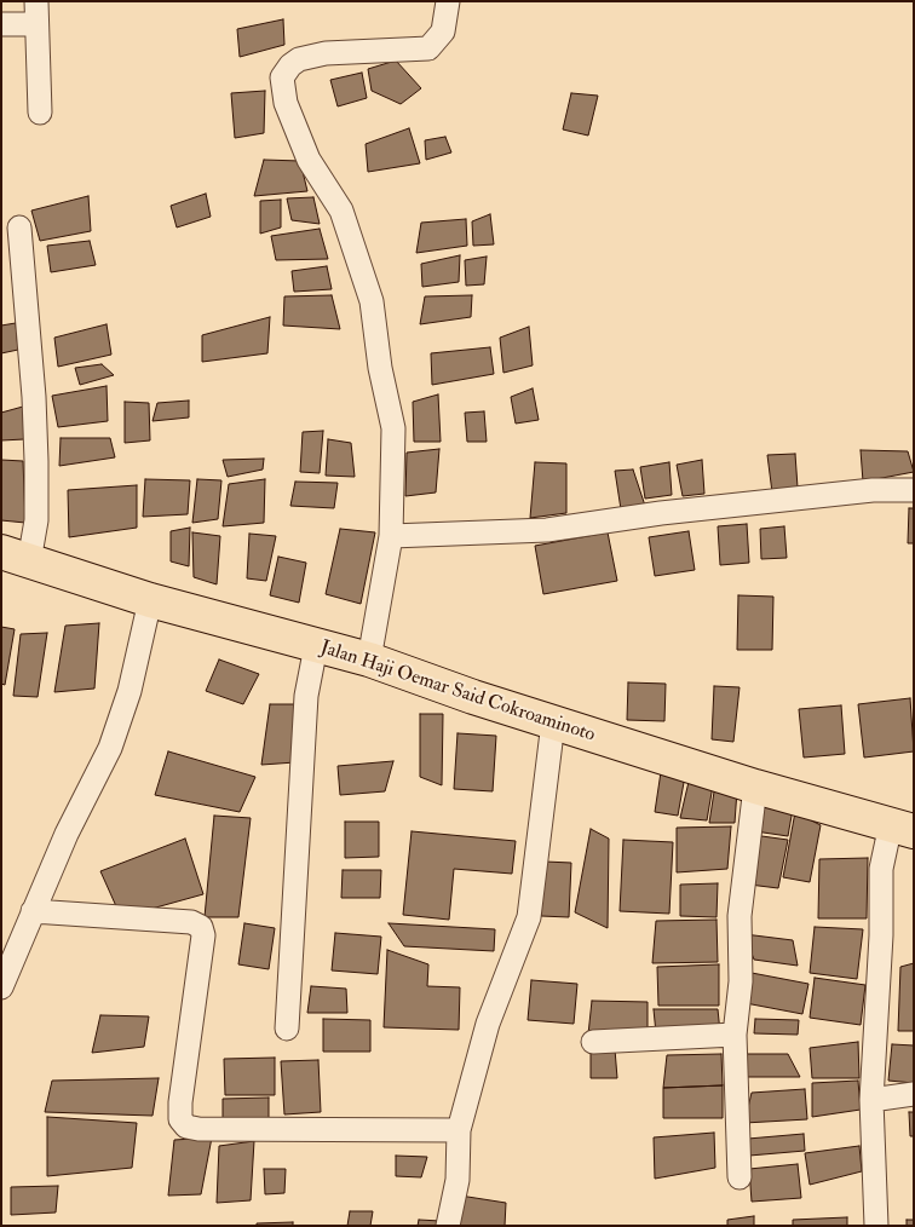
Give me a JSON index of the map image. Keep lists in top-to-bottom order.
{
  "streets": {
    "highway": ["Jalan Haji Oemar Said Cokroaminoto"]
  }
}
